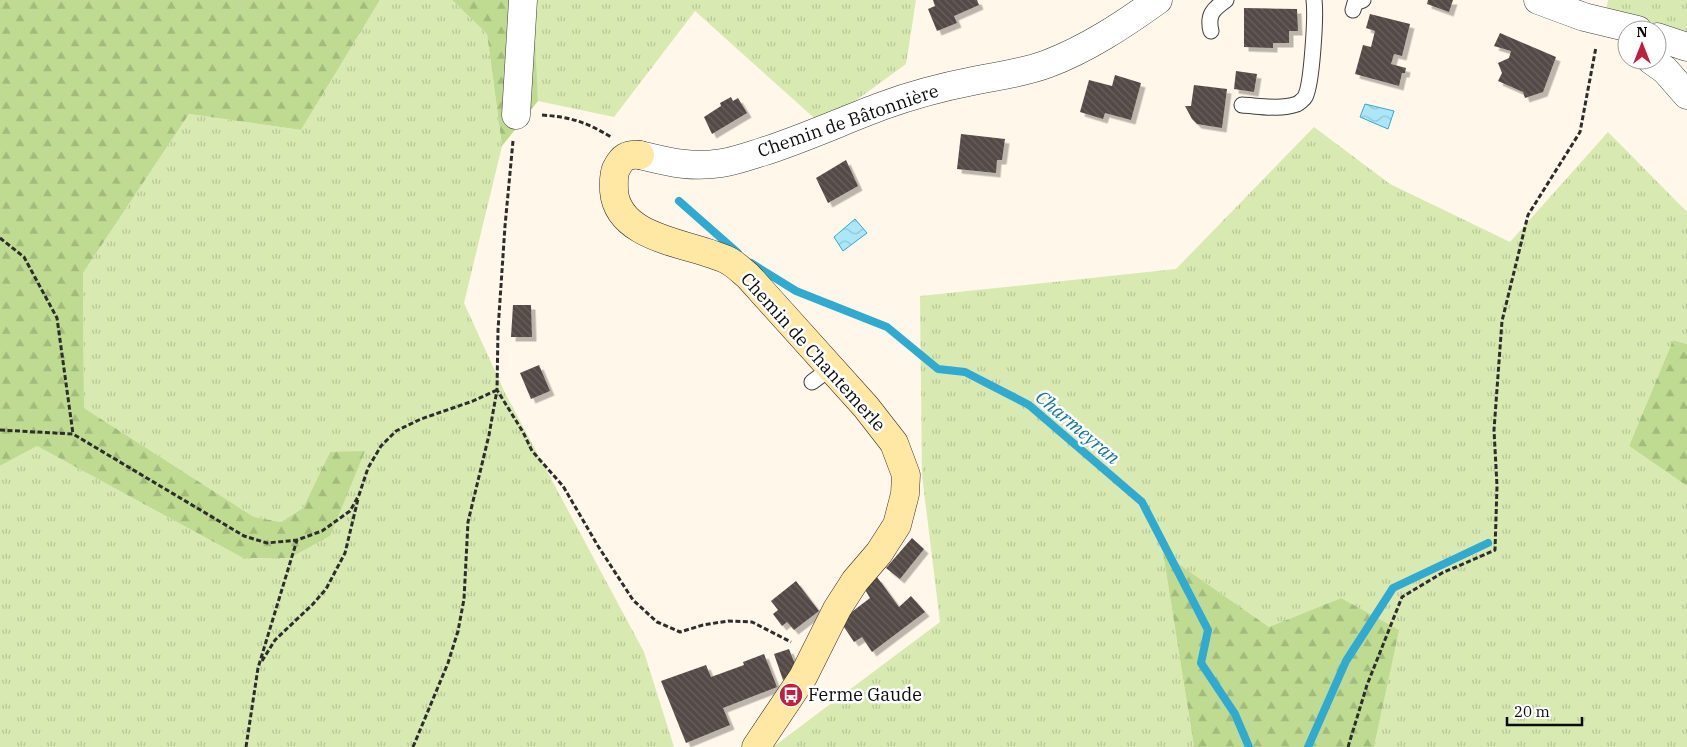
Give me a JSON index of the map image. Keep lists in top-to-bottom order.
{
  "streets": {
    "street": ["Chemin de Bâtonnière", "Chemin de Chantemerle"]
  },
  "crossings": [
    ["Chemin de Bâtonnière", "Chemin de Chantemerle"]
  ],
  "water": ["Charmeyran"],
  "places": {
    "bus stop": ["Ferme Gaude"]
  },
  "scale_bar": "20 m",
  "north": "top"
}
